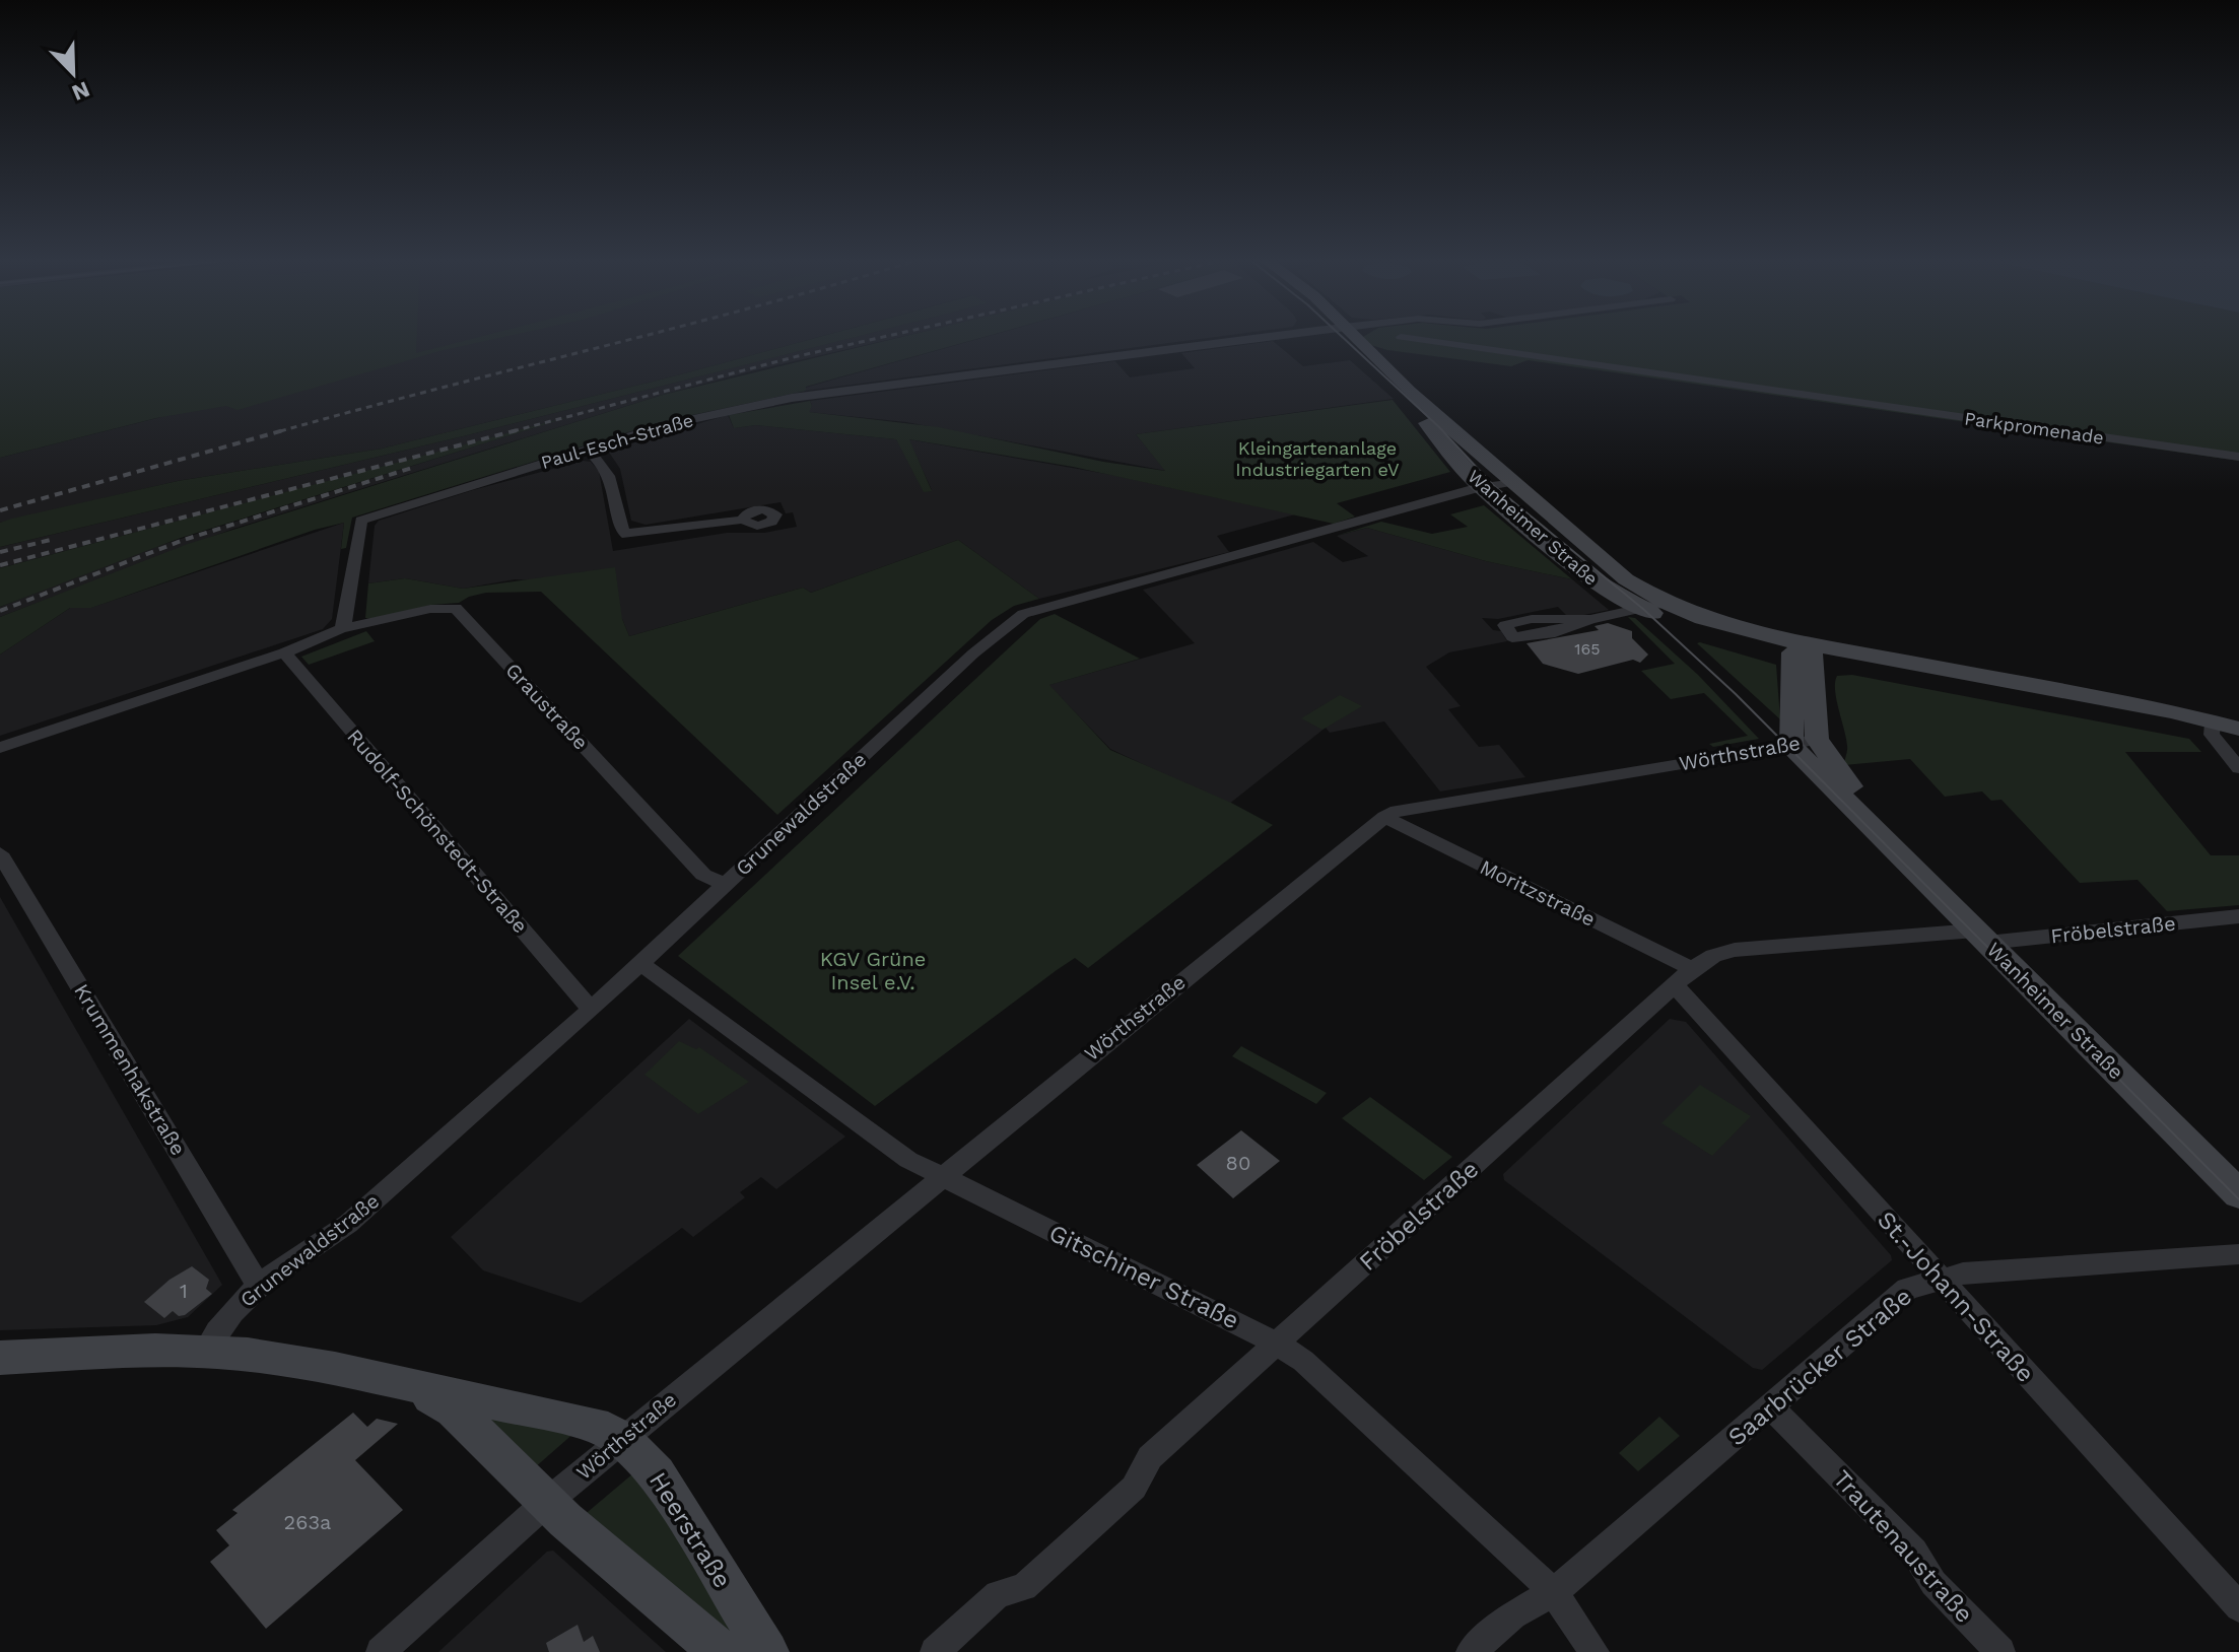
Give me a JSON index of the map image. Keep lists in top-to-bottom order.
{
  "streets": {
    "street": [
      "Parkpromenade",
      "Paul-Esch-Straße",
      "Wanheimer Straße",
      "Graustraße",
      "Wörthstraße",
      "Grunewaldstraße",
      "Rudolf-Schönstedt-Straße",
      "Moritzstraße",
      "Fröbelstraße",
      "Krummenhakstraße",
      "Gitschiner Straße",
      "St.-Johann-Straße",
      "Saarbrücker Straße",
      "Heerstraße",
      "Trautenaustraße"
    ]
  },
  "crossings": [
    ["Paul-Esch-Straße", "Graustraße"],
    ["Wanheimer Straße", "Wörthstraße"],
    ["Wanheimer Straße", "Grunewaldstraße"],
    ["Wanheimer Straße", "Fröbelstraße"],
    ["Graustraße", "Grunewaldstraße"],
    ["Wörthstraße", "Moritzstraße"],
    ["Wörthstraße", "Gitschiner Straße"],
    ["Wörthstraße", "Heerstraße"],
    ["Grunewaldstraße", "Rudolf-Schönstedt-Straße"],
    ["Grunewaldstraße", "Krummenhakstraße"],
    ["Grunewaldstraße", "Gitschiner Straße"],
    ["Grunewaldstraße", "Heerstraße"],
    ["Moritzstraße", "Fröbelstraße"],
    ["Moritzstraße", "St.-Johann-Straße"],
    ["Fröbelstraße", "Gitschiner Straße"],
    ["Fröbelstraße", "St.-Johann-Straße"],
    ["Gitschiner Straße", "Saarbrücker Straße"],
    ["St.-Johann-Straße", "Saarbrücker Straße"],
    ["Saarbrücker Straße", "Trautenaustraße"]
  ],
  "parks": ["Kleingartenanlage Industriegarten eV", "KGV Grüne Insel e.V."],
  "house_numbers": [
    "165",
    "80",
    "1",
    "263a"
  ],
  "north": "bottom right"
}
